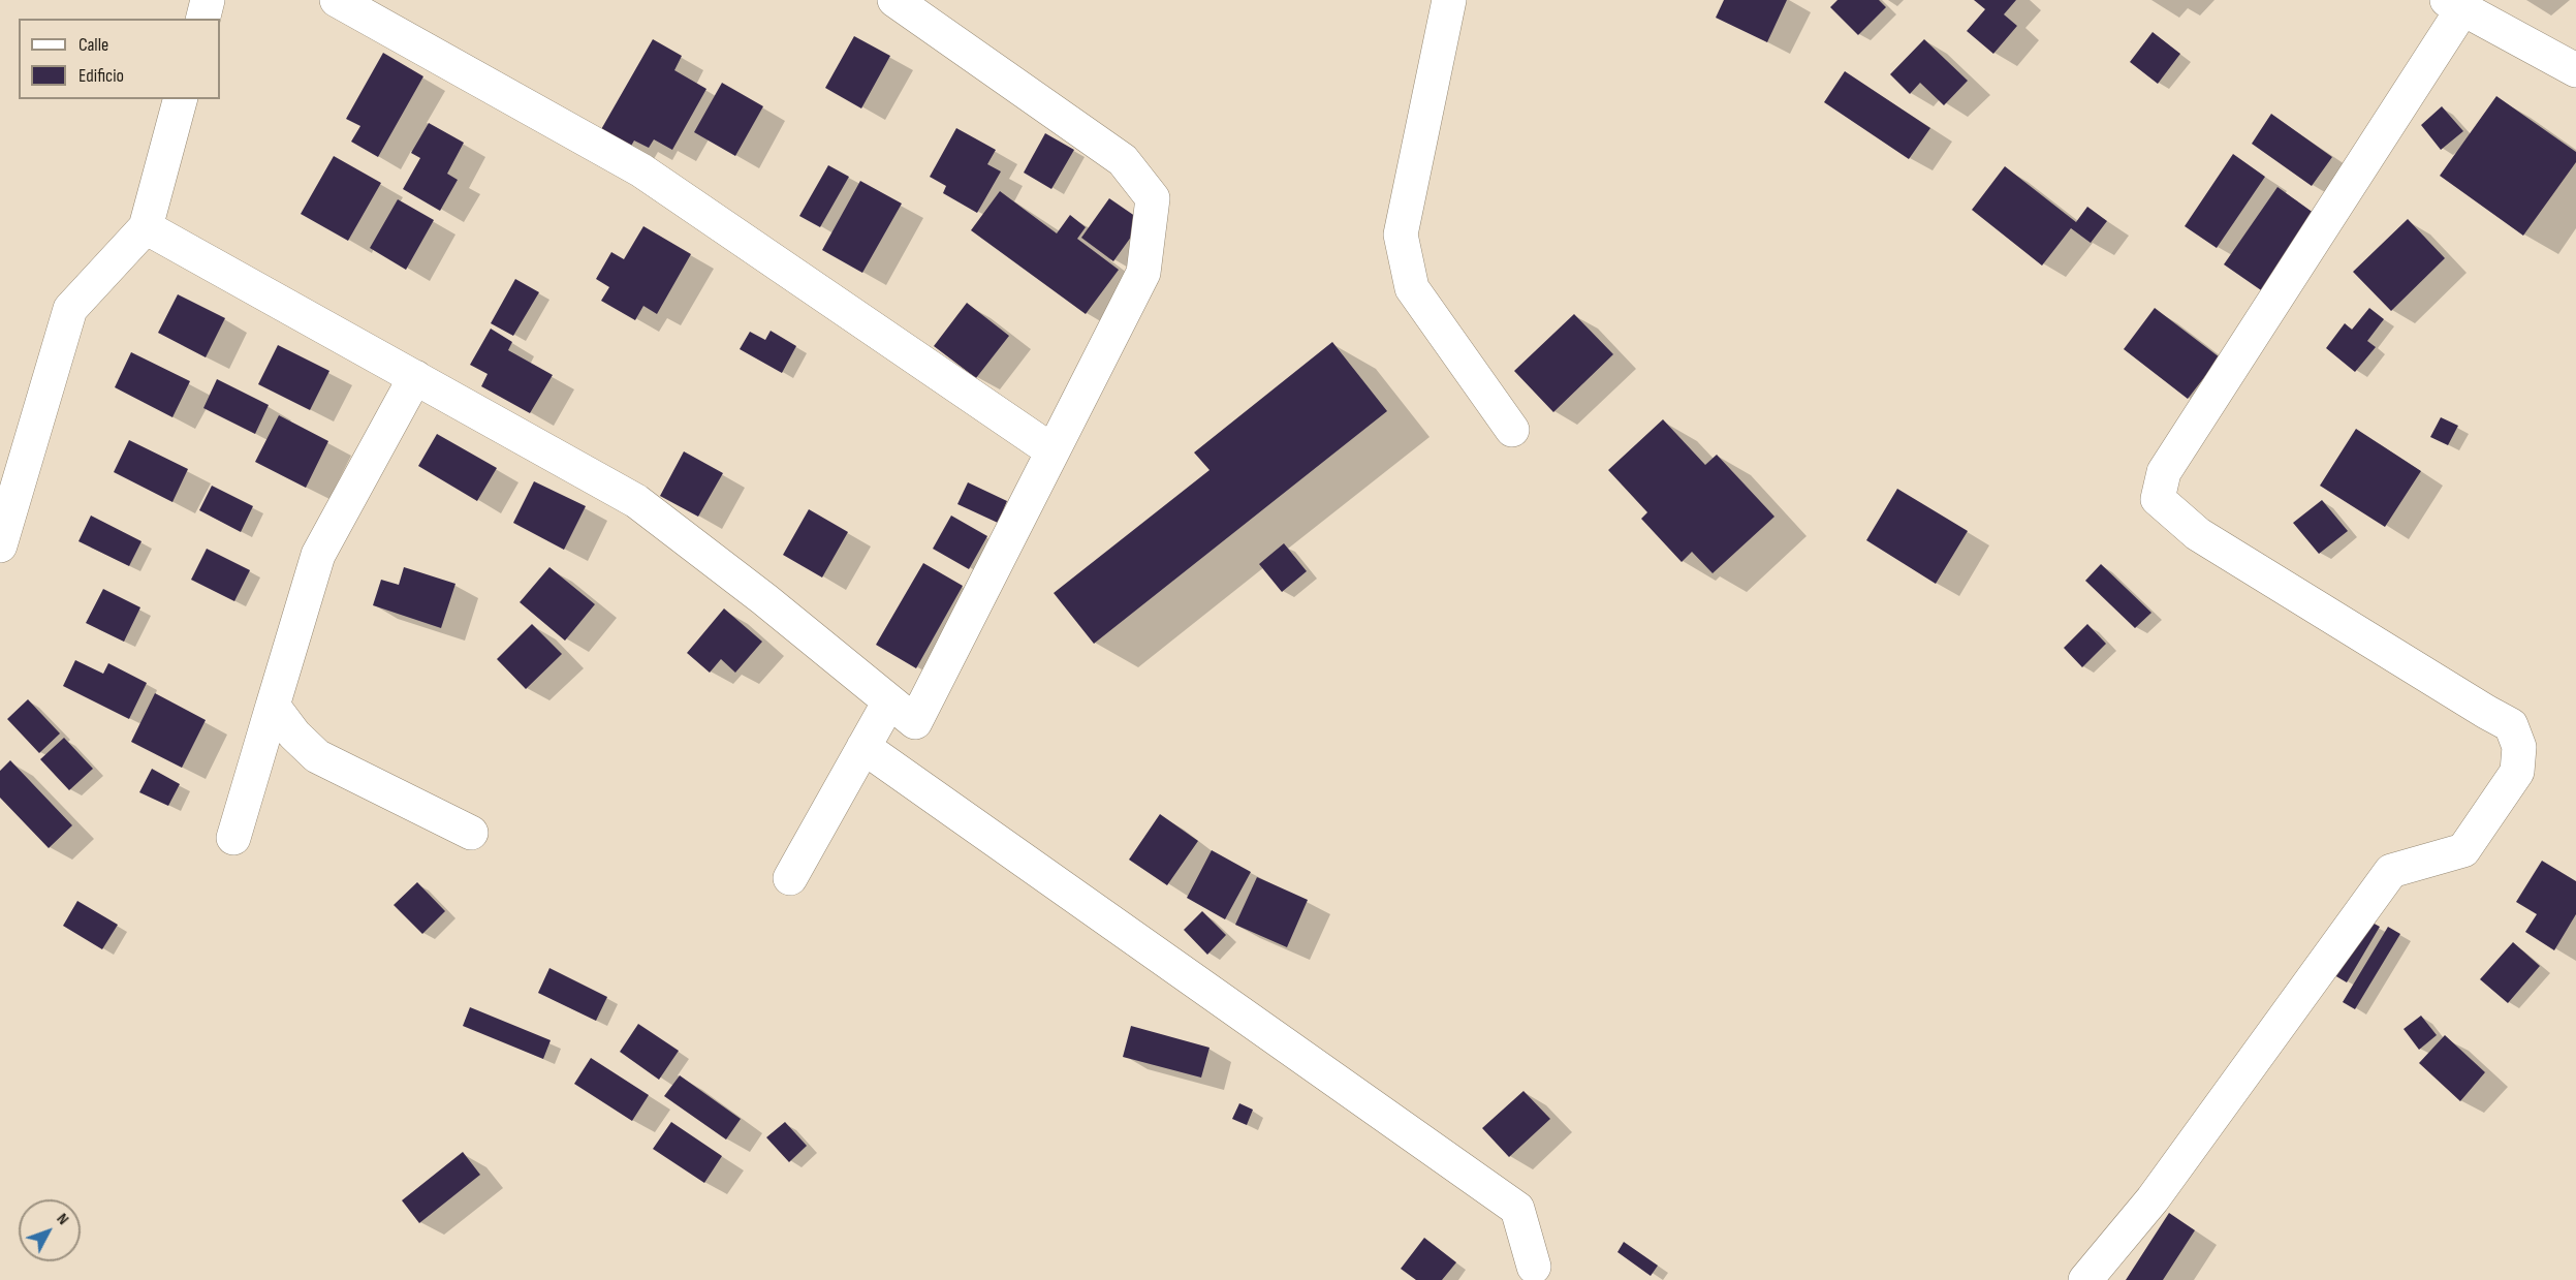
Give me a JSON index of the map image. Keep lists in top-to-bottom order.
{
  "legend": ["Calle", "Edificio"],
  "north": "top right"
}
